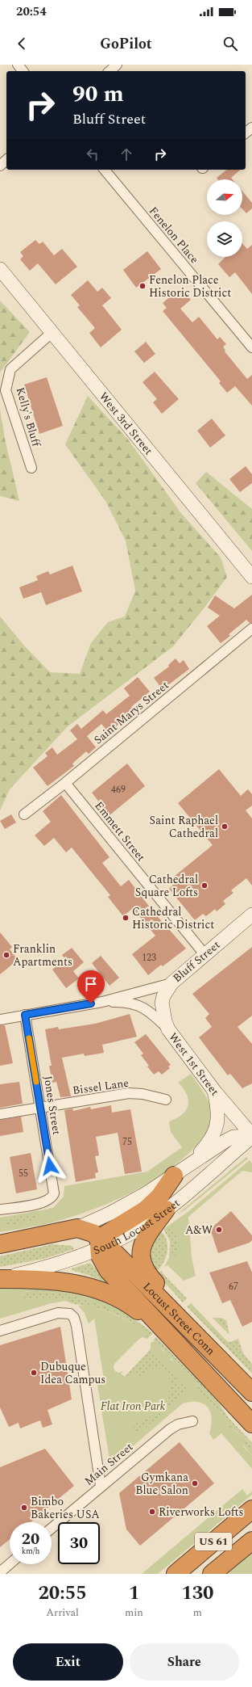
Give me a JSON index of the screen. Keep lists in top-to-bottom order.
{
  "streets": {
    "highway": ["South Locust Street", "Locust Street Conn", "US 61"],
    "main road": ["West 3rd Street", "Bluff Street", "West 1st Street"],
    "street": [
      "Fenelon Place",
      "Kelly's Bluff",
      "Saint Marys Street",
      "Emmett Street",
      "Bissel Lane",
      "Jones Street",
      "Main Street"
    ]
  },
  "crossings": [
    ["Kelly's Bluff", "West 3rd Street"],
    ["Saint Marys Street", "Emmett Street"],
    ["Emmett Street", "Bluff Street"],
    ["Bluff Street", "West 1st Street"],
    ["Bluff Street", "Jones Street"],
    ["West 1st Street", "South Locust Street"],
    ["Bissel Lane", "Jones Street"],
    ["South Locust Street", "Locust Street Conn"]
  ],
  "parks": ["Flat Iron Park"],
  "places": [
    "Fenelon Place Historic District",
    "Saint Raphael Cathedral",
    "Cathedral Square Lofts",
    "Cathedral Historic District",
    "Franklin Apartments",
    "A&W",
    "Dubuque Idea Campus",
    "Gymkana Blue Salon",
    "Bimbo Bakeries USA",
    "Riverworks Lofts"
  ],
  "house_numbers": [
    "469",
    "123",
    "75",
    "55",
    "67"
  ],
  "north": "right",
  "page": {
    "status": "20:54",
    "header": "GoPilot",
    "turn": ["90 m", "Bluff Street"],
    "speed": "20 km/h",
    "limit": "30",
    "eta": [
      "20:55",
      "Arrival",
      "1",
      "min",
      "130",
      "m"
    ],
    "buttons": ["Exit", "Share"]
  }
}
